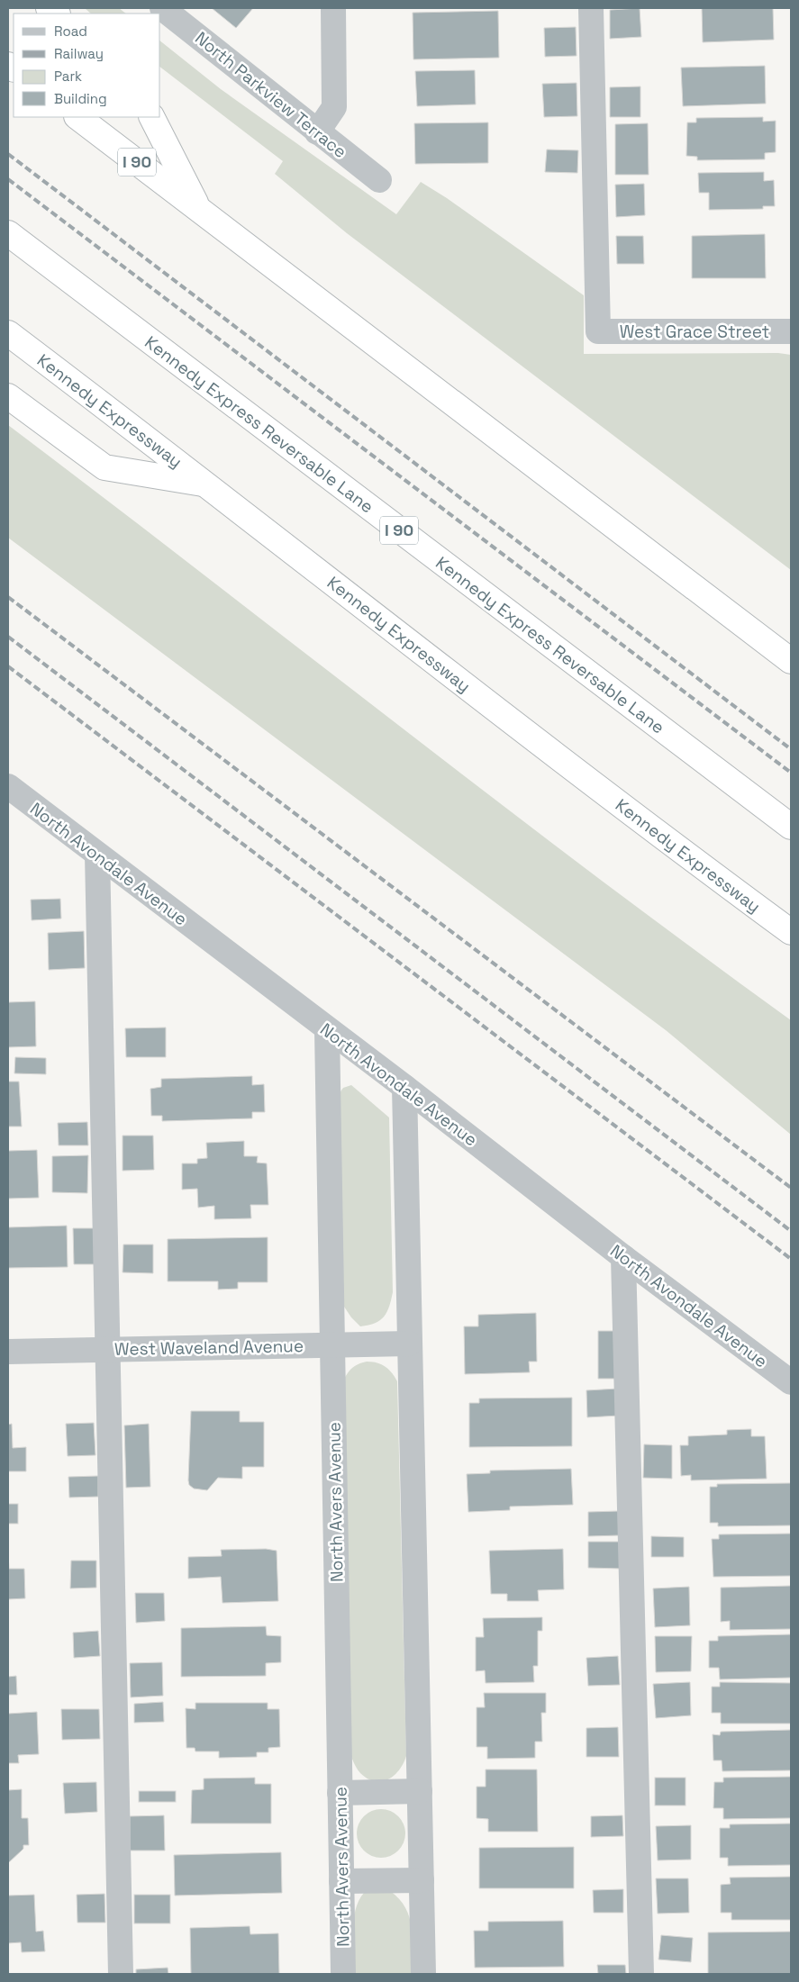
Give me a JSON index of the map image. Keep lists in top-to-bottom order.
{
  "streets": {
    "highway": ["I 90", "Kennedy Expressway", "Kennedy Express Reversable Lane"],
    "street": [
      "North Parkview Terrace",
      "West Grace Street",
      "North Avondale Avenue",
      "West Waveland Avenue",
      "North Avers Avenue"
    ]
  },
  "crossings": [
    ["North Avondale Avenue", "North Avers Avenue"],
    ["West Waveland Avenue", "North Avers Avenue"]
  ],
  "legend": [
    "Road",
    "Railway",
    "Park",
    "Building"
  ]
}
